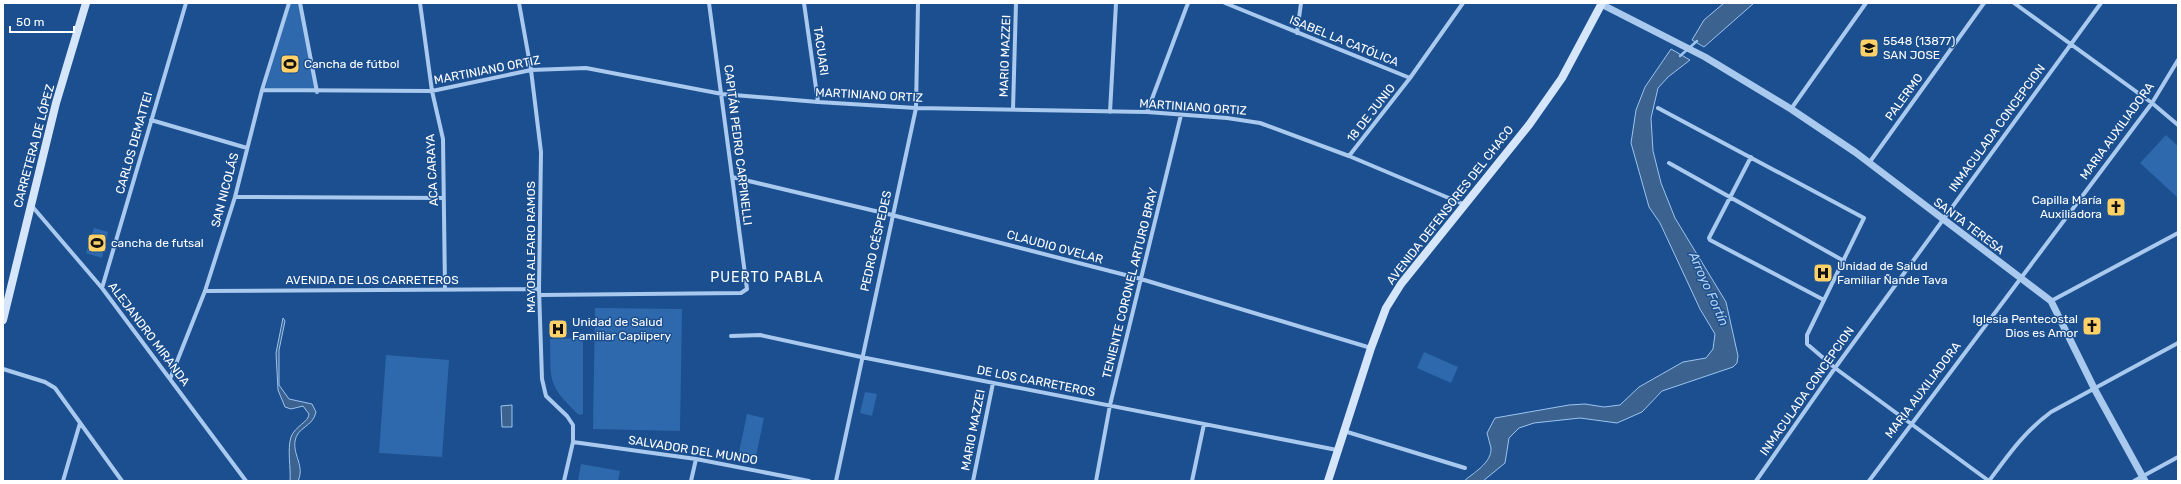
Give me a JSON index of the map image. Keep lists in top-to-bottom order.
{
  "streets": {
    "main road": ["CARRETERA DE LÓPEZ", "AVENIDA DEFENSORES DEL CHACO"],
    "street": [
      "ISABEL LA CATÓLICA",
      "TACUARI",
      "MARIO MAZZEI",
      "MARTINIANO ORTIZ",
      "PALERMO",
      "18 DE JUNIO",
      "INMACULADA CONCEPCION",
      "MARIA AUXILIADORA",
      "CARLOS DEMATTEI",
      "CAPITÁN PEDRO CARPINELLI",
      "ACA CARAYA",
      "SAN NICOLÁS",
      "SANTA TERESA",
      "PEDRO CÉSPEDES",
      "MAYOR ALFARO RAMOS",
      "CLAUDIO OVELAR",
      "AVENIDA DE LOS CARRETEROS",
      "TENIENTE CORONEL ARTURO BRAY",
      "ALEJANDRO MIRANDA",
      "DE LOS CARRETEROS",
      "SALVADOR DEL MUNDO"
    ]
  },
  "crossings": [
    ["ISABEL LA CATÓLICA", "18 DE JUNIO"],
    ["TACUARI", "MARTINIANO ORTIZ"],
    ["MARIO MAZZEI", "MARTINIANO ORTIZ"],
    ["MARIO MAZZEI", "DE LOS CARRETEROS"],
    ["MARTINIANO ORTIZ", "18 DE JUNIO"],
    ["MARTINIANO ORTIZ", "CAPITÁN PEDRO CARPINELLI"],
    ["MARTINIANO ORTIZ", "ACA CARAYA"],
    ["MARTINIANO ORTIZ", "SAN NICOLÁS"],
    ["MARTINIANO ORTIZ", "AVENIDA DEFENSORES DEL CHACO"],
    ["MARTINIANO ORTIZ", "PEDRO CÉSPEDES"],
    ["MARTINIANO ORTIZ", "MAYOR ALFARO RAMOS"],
    ["MARTINIANO ORTIZ", "TENIENTE CORONEL ARTURO BRAY"],
    ["PALERMO", "SANTA TERESA"],
    ["INMACULADA CONCEPCION", "SANTA TERESA"],
    ["MARIA AUXILIADORA", "SANTA TERESA"],
    ["CARLOS DEMATTEI", "ALEJANDRO MIRANDA"],
    ["CAPITÁN PEDRO CARPINELLI", "MAYOR ALFARO RAMOS"],
    ["CAPITÁN PEDRO CARPINELLI", "CLAUDIO OVELAR"],
    ["CARRETERA DE LÓPEZ", "ALEJANDRO MIRANDA"],
    ["ACA CARAYA", "AVENIDA DE LOS CARRETEROS"],
    ["SAN NICOLÁS", "AVENIDA DE LOS CARRETEROS"],
    ["SAN NICOLÁS", "ALEJANDRO MIRANDA"],
    ["AVENIDA DEFENSORES DEL CHACO", "SANTA TERESA"],
    ["AVENIDA DEFENSORES DEL CHACO", "CLAUDIO OVELAR"],
    ["AVENIDA DEFENSORES DEL CHACO", "DE LOS CARRETEROS"],
    ["PEDRO CÉSPEDES", "CLAUDIO OVELAR"],
    ["PEDRO CÉSPEDES", "DE LOS CARRETEROS"],
    ["MAYOR ALFARO RAMOS", "AVENIDA DE LOS CARRETEROS"],
    ["MAYOR ALFARO RAMOS", "SALVADOR DEL MUNDO"],
    ["CLAUDIO OVELAR", "TENIENTE CORONEL ARTURO BRAY"],
    ["TENIENTE CORONEL ARTURO BRAY", "DE LOS CARRETEROS"]
  ],
  "districts": ["PUERTO PABLA"],
  "water": ["Arroyo Fortín"],
  "places": {
    "school or university": ["5548 (13877) SAN JOSE"],
    "sports": ["Cancha de fútbol", "cancha de futsal"],
    "church": ["Capilla María Auxiliadora", "Iglesia Pentecostal Dios es Amor"],
    "hospital": ["Unidad de Salud Familiar Ñande Tava", "Unidad de Salud Familiar Capiipery"]
  },
  "scale_bar": "50 m"
}
